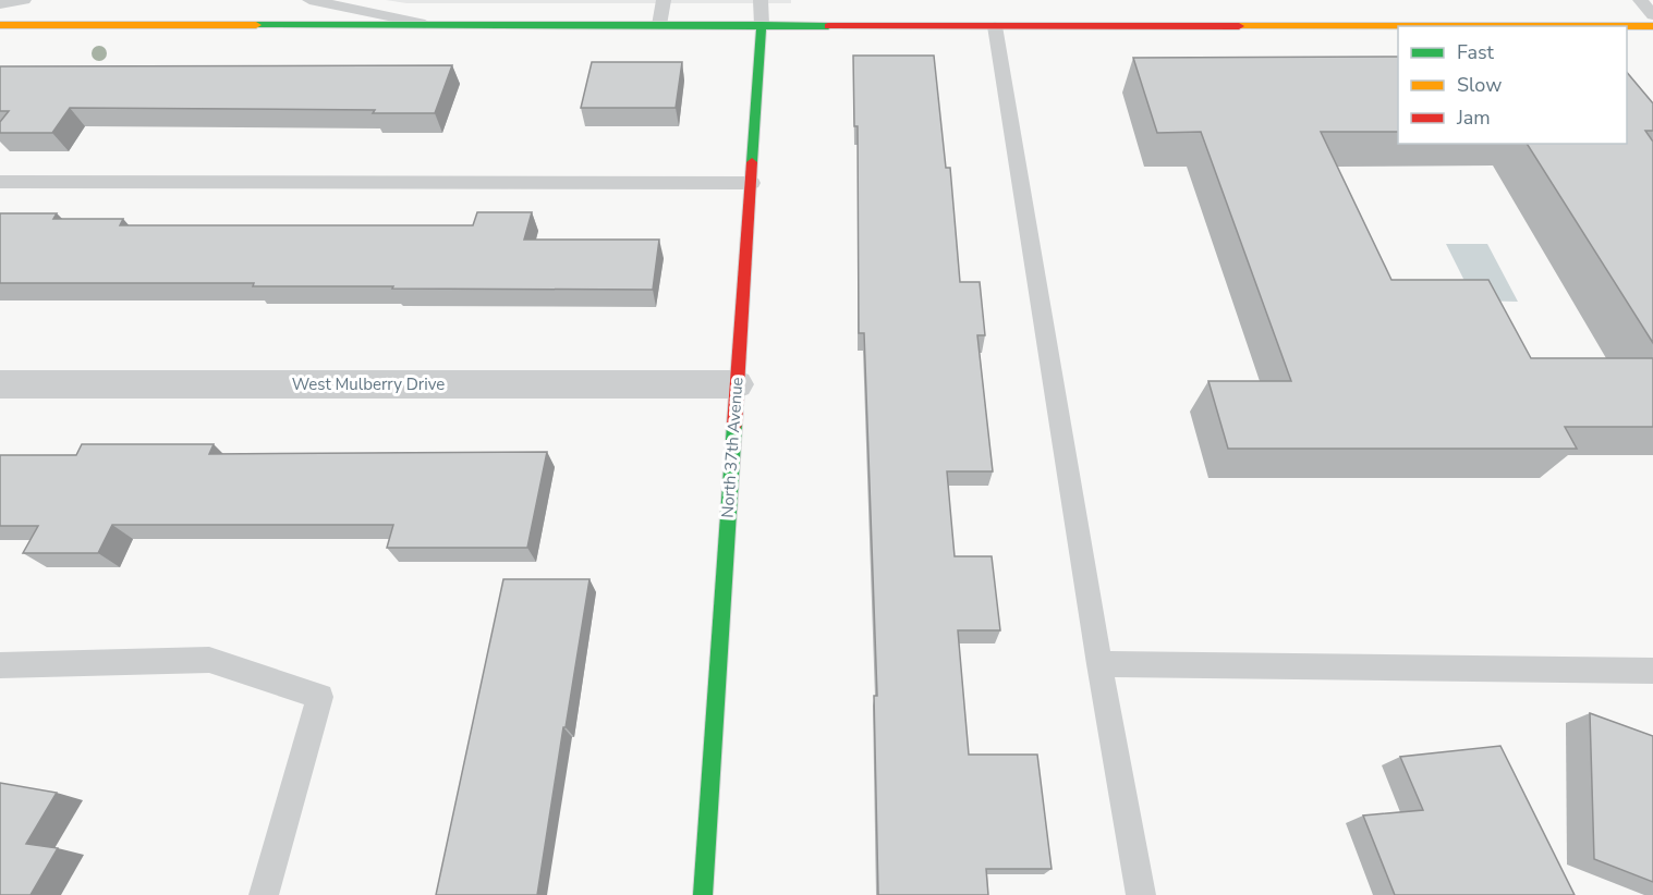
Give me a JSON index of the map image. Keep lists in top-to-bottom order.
{
  "streets": {
    "street": ["West Mulberry Drive", "North 37th Avenue"]
  },
  "crossings": [
    ["West Mulberry Drive", "North 37th Avenue"]
  ],
  "legend": ["Fast", "Slow", "Jam"]
}
